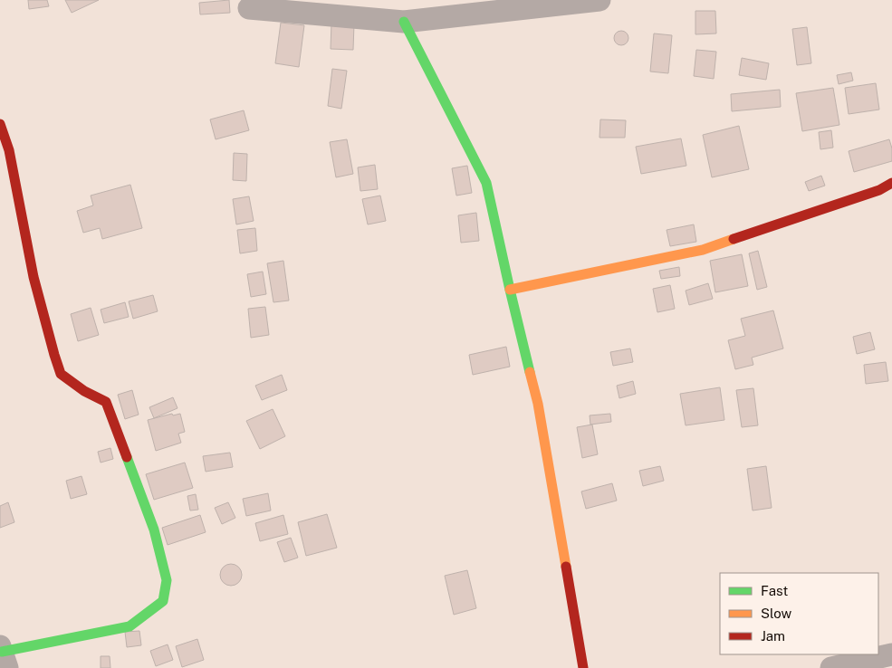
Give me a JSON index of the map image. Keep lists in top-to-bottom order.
{
  "legend": ["Fast", "Slow", "Jam"]
}
